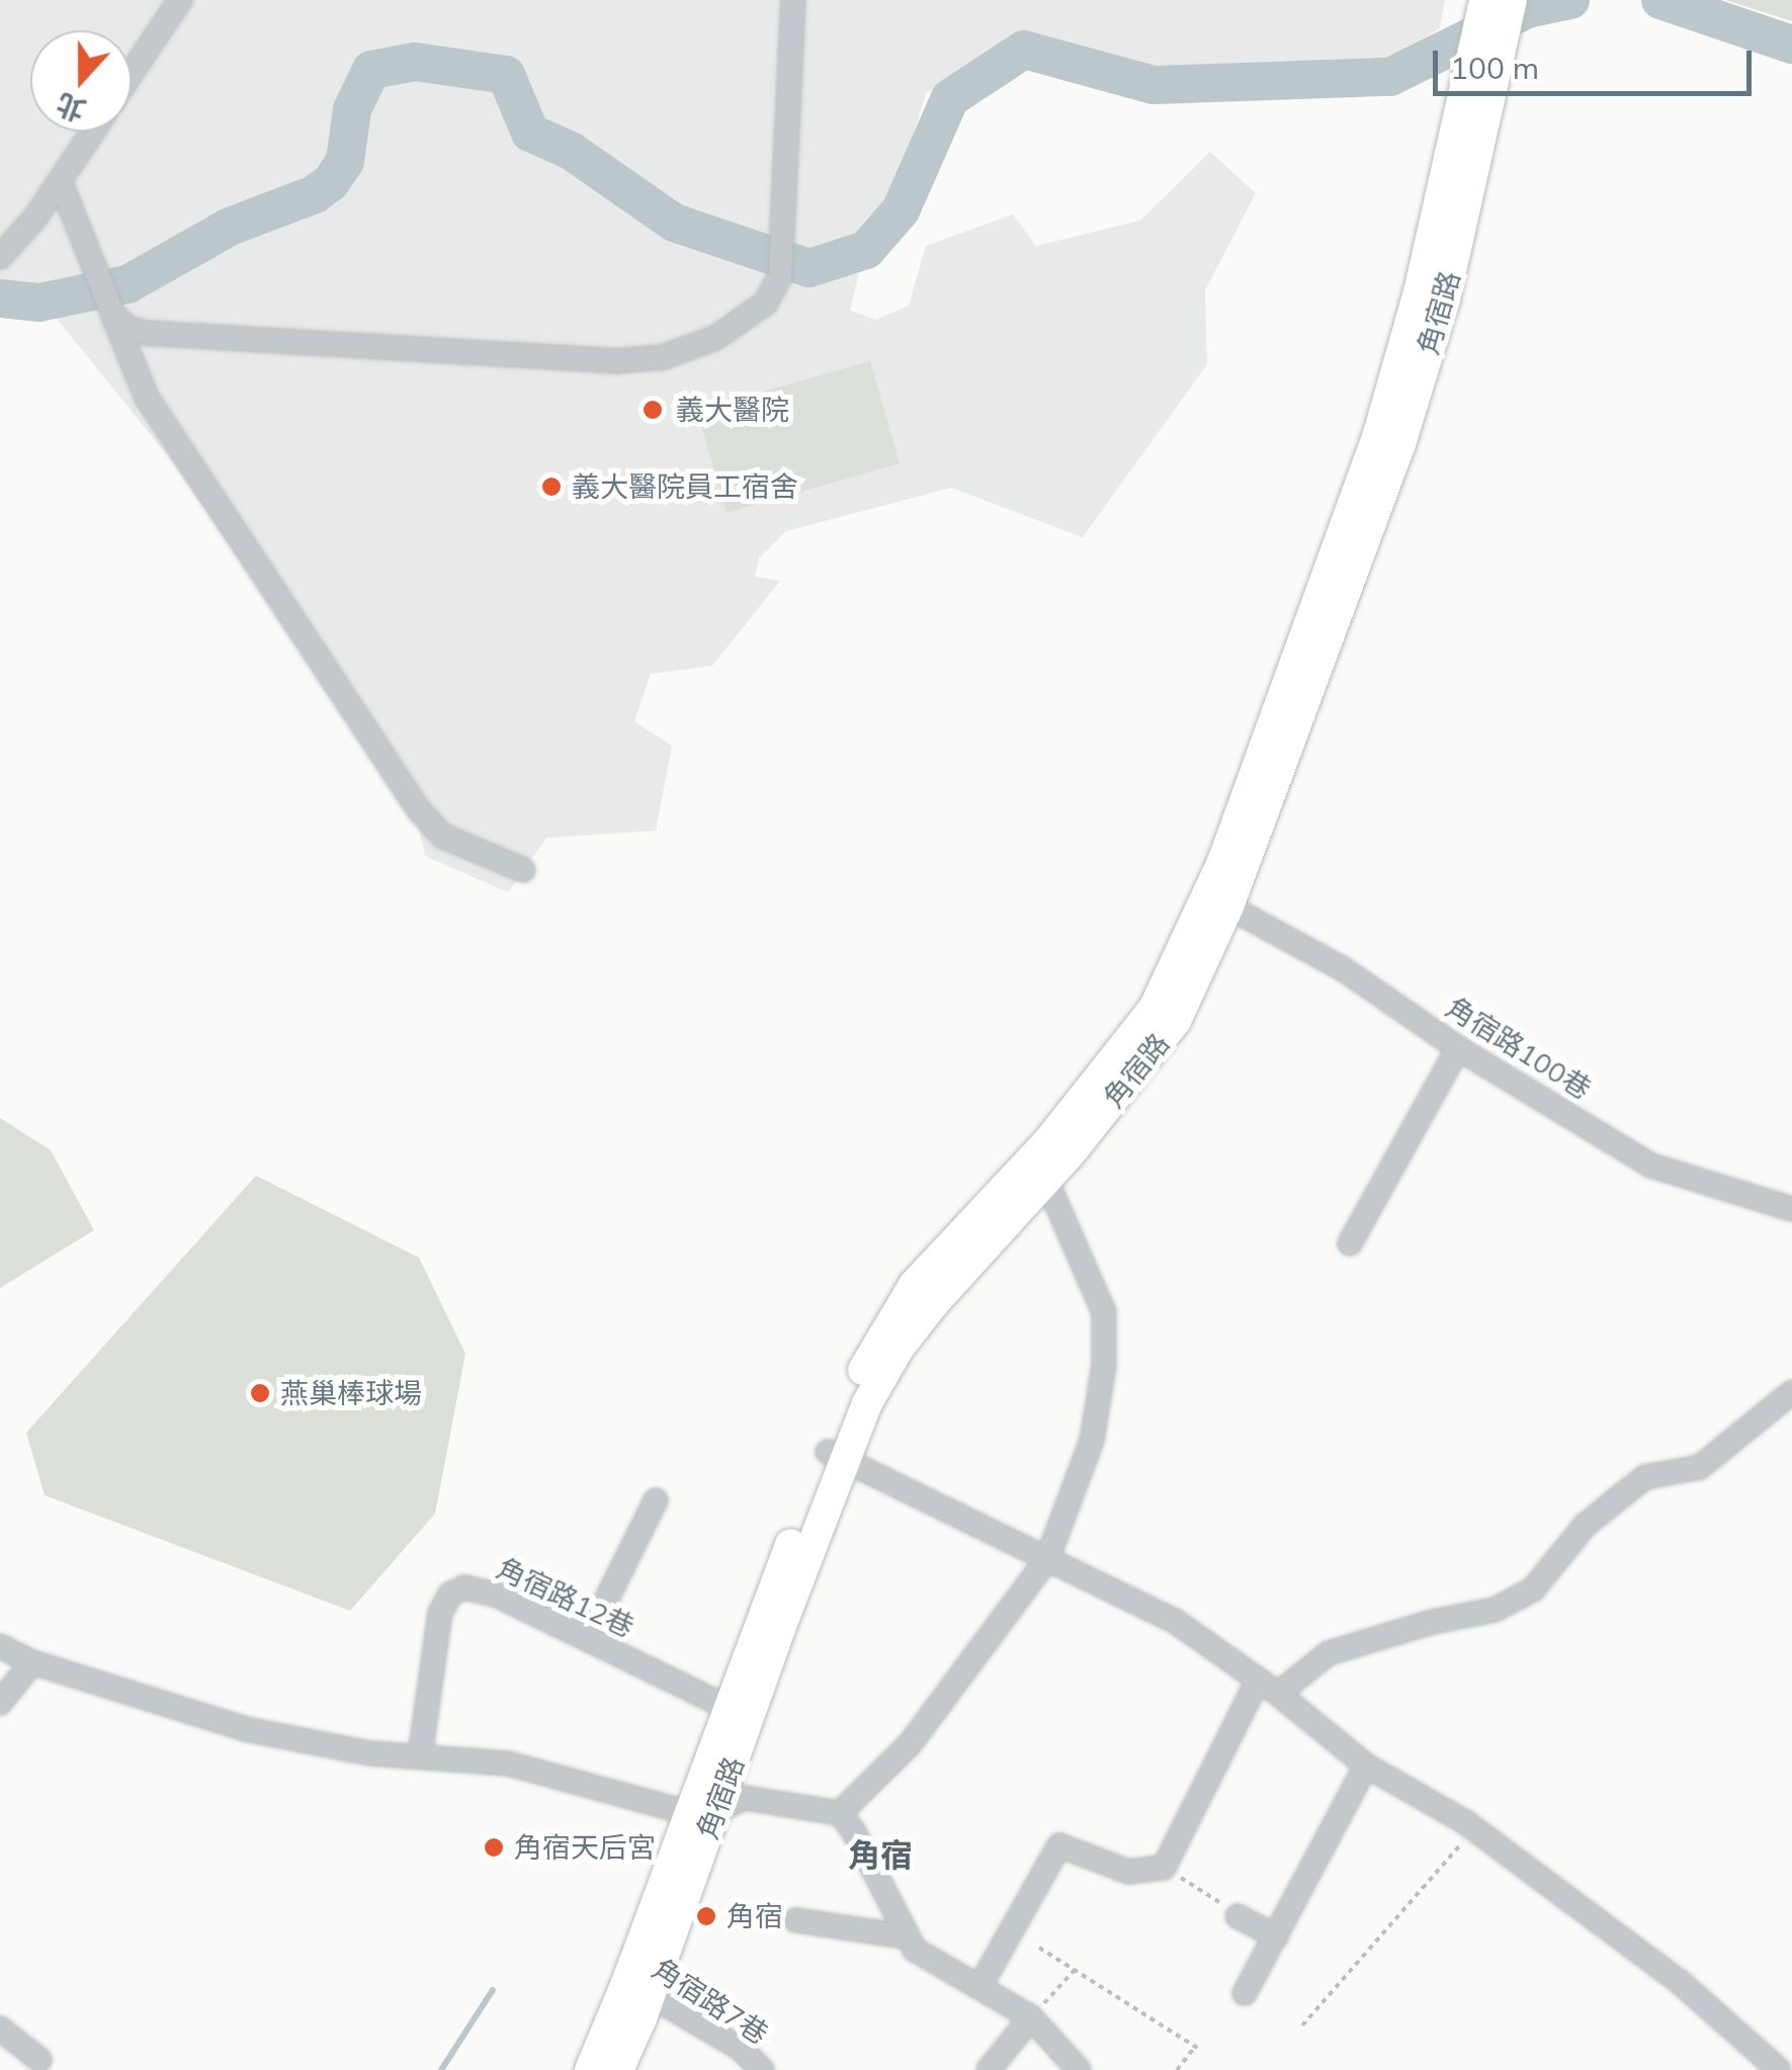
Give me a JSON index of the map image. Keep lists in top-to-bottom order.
{
  "streets": {
    "main road": ["角宿路"],
    "street": ["角宿路100巷", "角宿路12巷", "角宿路7巷"]
  },
  "crossings": [
    ["角宿路", "角宿路100巷"],
    ["角宿路", "角宿路12巷"],
    ["角宿路", "角宿路7巷"]
  ],
  "districts": ["角宿"],
  "places": [
    "義大醫院",
    "義大醫院員工宿舍",
    "燕巢棒球場",
    "角宿天后宮",
    "角宿"
  ],
  "scale_bar": "100 m",
  "north": "bottom"
}
